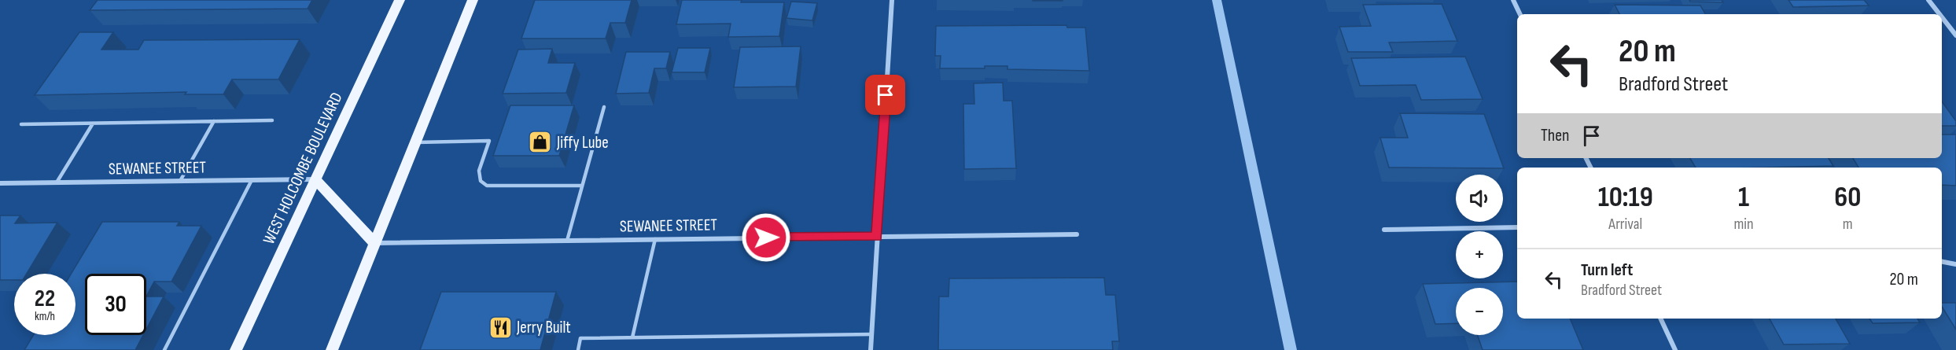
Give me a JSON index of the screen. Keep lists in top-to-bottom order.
{
  "streets": {
    "main road": ["WEST HOLCOMBE BOULEVARD"],
    "street": ["SEWANEE STREET"]
  },
  "crossings": [
    ["SEWANEE STREET", "WEST HOLCOMBE BOULEVARD"]
  ],
  "places": {
    "shop": ["Jiffy Lube"],
    "restaurant": ["Jerry Built"]
  },
  "page": {
    "turn": ["20 m", "Bradford Street"],
    "then": "Then",
    "eta": [
      "10:19",
      "Arrival",
      "1",
      "min",
      "60",
      "m"
    ],
    "map_buttons": ["+", "−"],
    "list": [
      {
        "name": "Turn left",
        "note": "Bradford Street",
        "value": "20 m"
      }
    ],
    "speed": "22 km/h",
    "limit": "30"
  }
}
